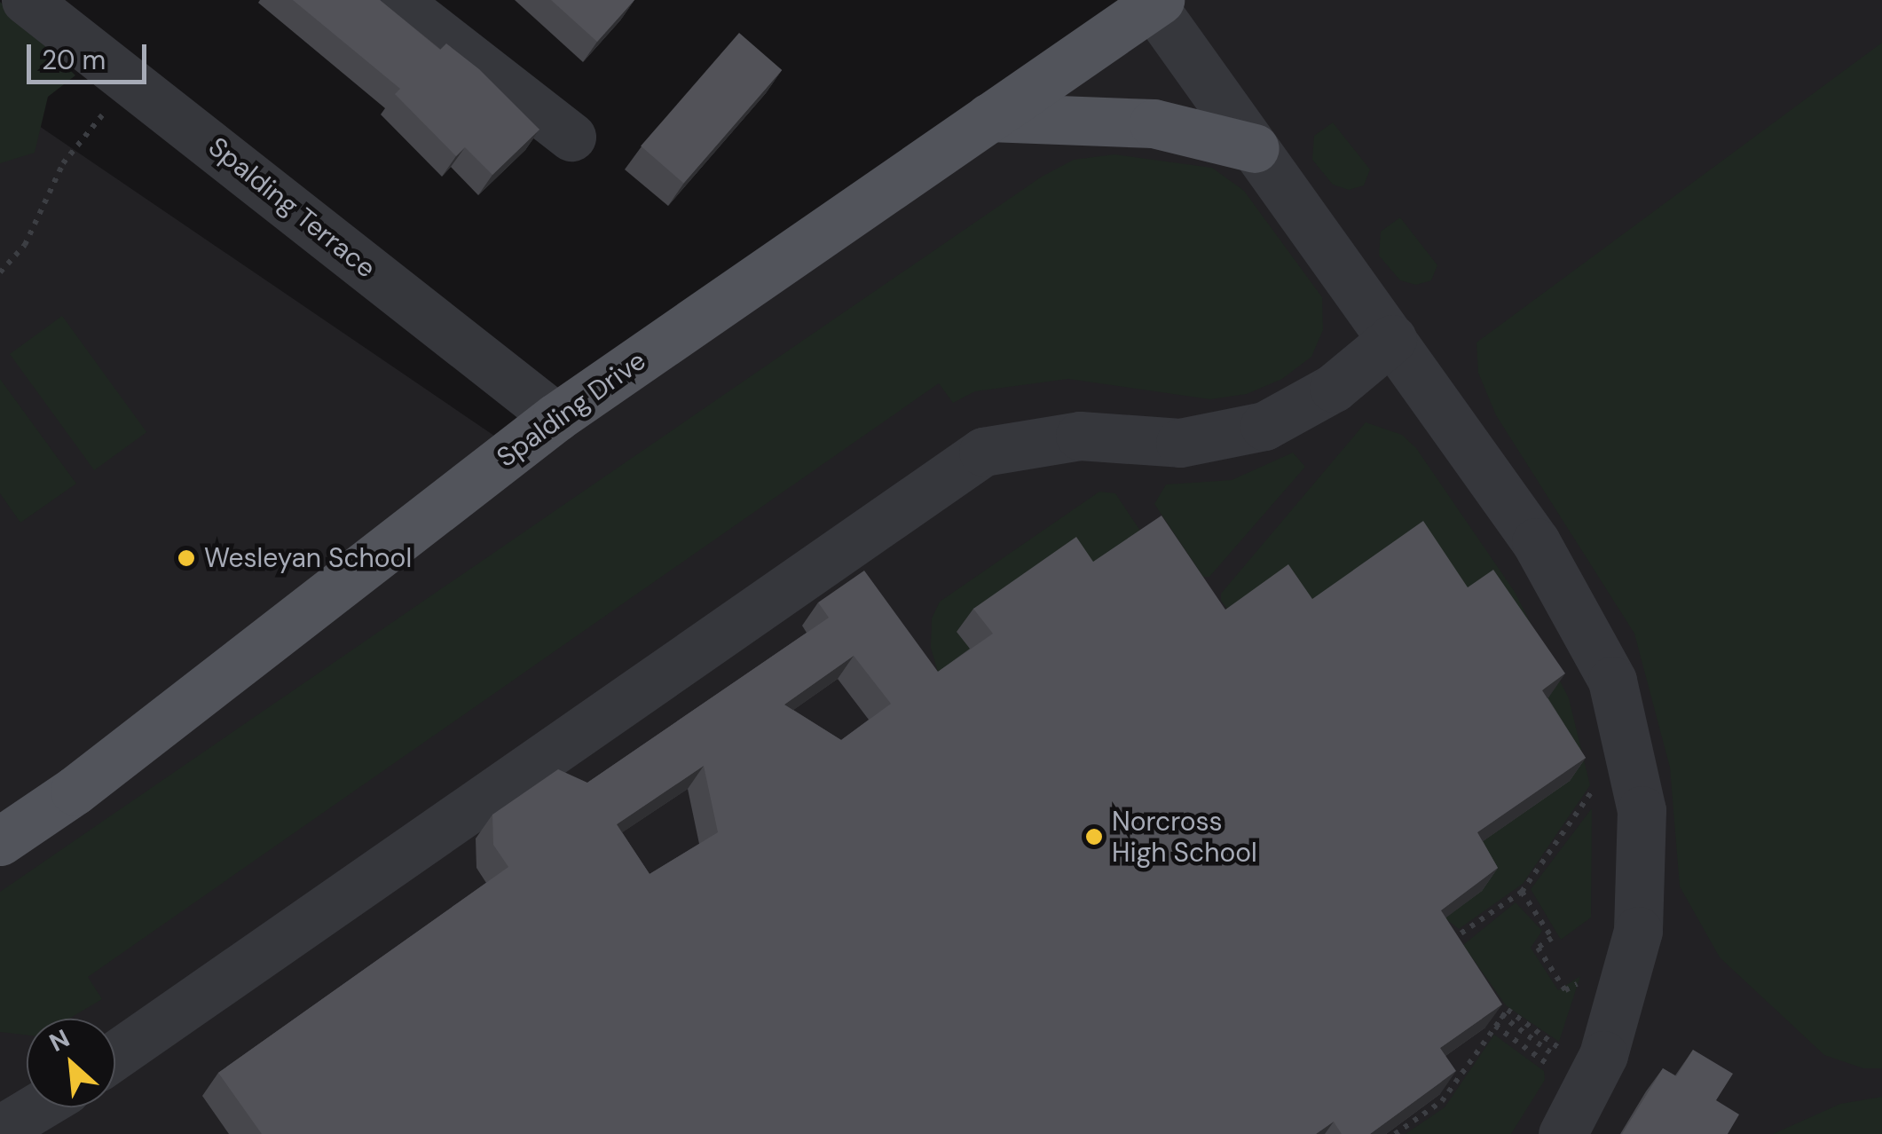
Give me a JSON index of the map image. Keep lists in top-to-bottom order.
{
  "streets": {
    "main road": ["Spalding Drive"],
    "street": ["Spalding Terrace"]
  },
  "crossings": [
    ["Spalding Terrace", "Spalding Drive"]
  ],
  "places": ["Wesleyan School", "Norcross High School"],
  "scale_bar": "20 m",
  "north": "top left"
}
